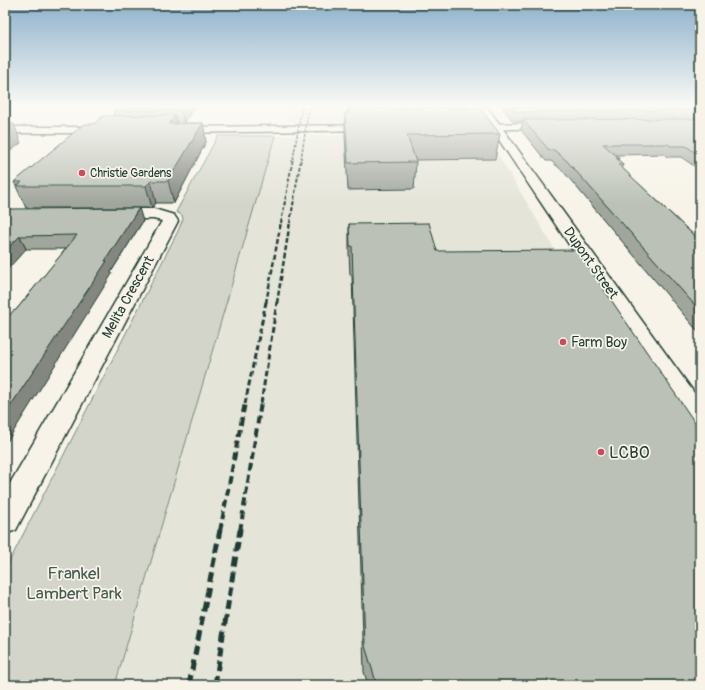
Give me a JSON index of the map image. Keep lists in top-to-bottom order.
{
  "streets": {
    "street": ["Dupont Street", "Melita Crescent"]
  },
  "parks": ["Frankel Lambert Park"],
  "places": ["Christie Gardens", "Farm Boy", "LCBO"]
}
